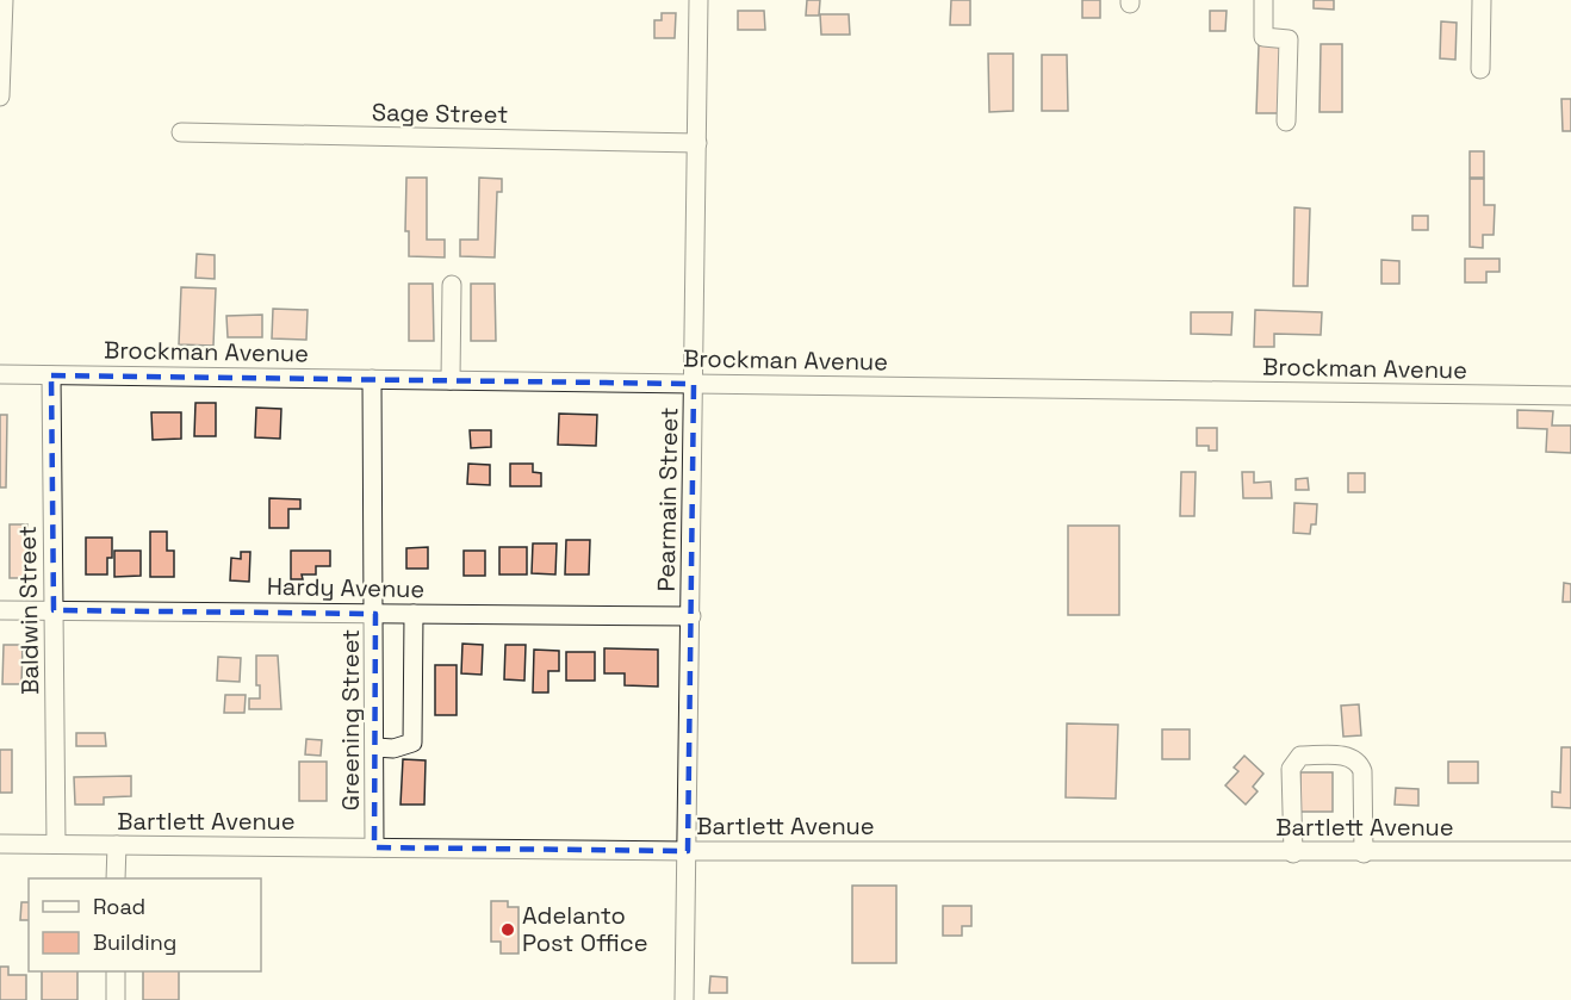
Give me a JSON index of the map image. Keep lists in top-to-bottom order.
{
  "streets": {
    "street": [
      "Sage Street",
      "Brockman Avenue",
      "Pearmain Street",
      "Hardy Avenue",
      "Baldwin Street",
      "Greening Street",
      "Bartlett Avenue"
    ]
  },
  "crossings": [
    ["Sage Street", "Pearmain Street"],
    ["Brockman Avenue", "Pearmain Street"],
    ["Brockman Avenue", "Baldwin Street"],
    ["Brockman Avenue", "Greening Street"],
    ["Pearmain Street", "Hardy Avenue"],
    ["Pearmain Street", "Bartlett Avenue"],
    ["Hardy Avenue", "Baldwin Street"],
    ["Hardy Avenue", "Greening Street"],
    ["Baldwin Street", "Bartlett Avenue"],
    ["Greening Street", "Bartlett Avenue"]
  ],
  "places": ["Adelanto Post Office"],
  "legend": ["Road", "Building"]
}
